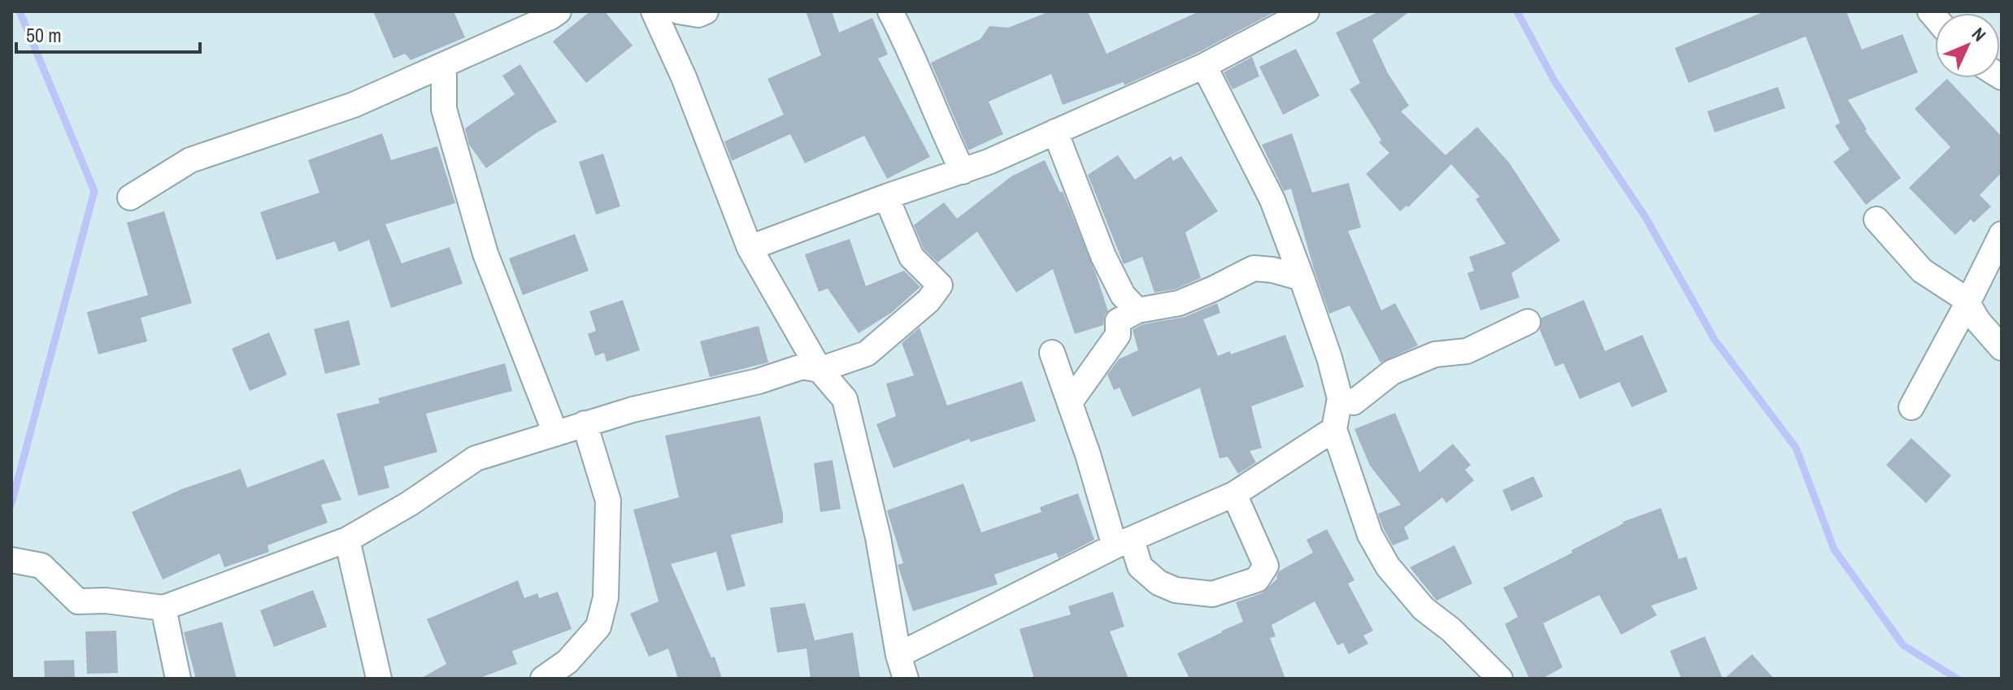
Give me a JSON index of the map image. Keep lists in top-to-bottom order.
{
  "scale_bar": "50 m",
  "north": "top right"
}
